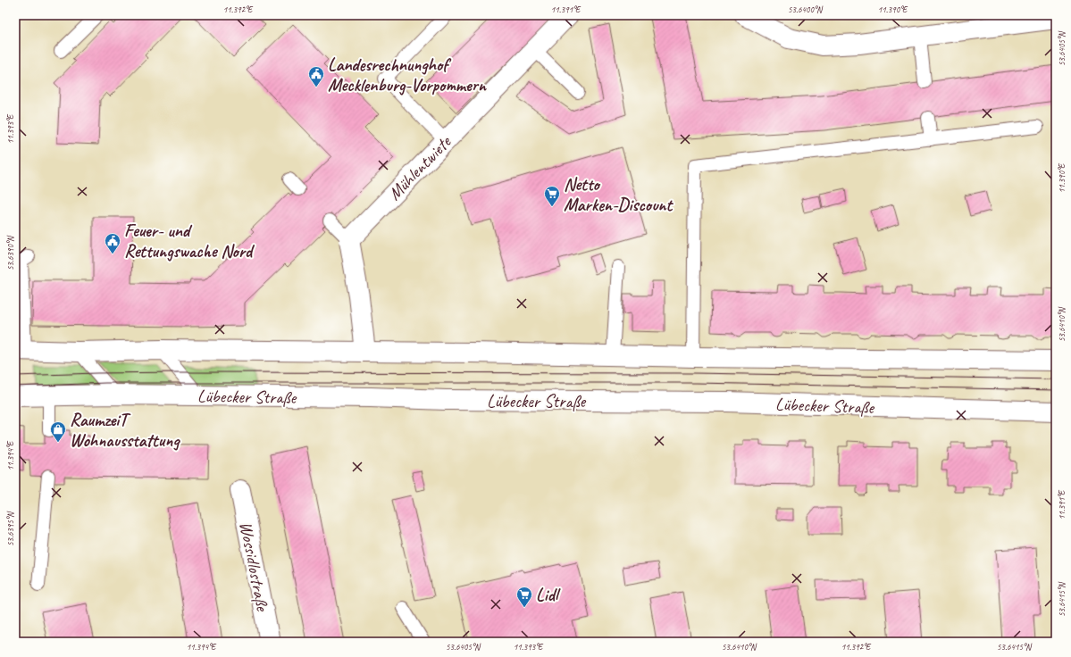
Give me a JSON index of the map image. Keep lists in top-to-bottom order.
{
  "streets": {
    "street": ["Mühlentwiete", "Lübecker Straße", "Wossidlostraße"]
  },
  "places": {
    "public building": ["Landesrechnunghof Mecklenburg-Vorpommern", "Feuer- und Rettungswache Nord"],
    "supermarket": ["Netto Marken-Discount", "Lidl"],
    "shop": ["RaumzeiT Wohnausstattung"]
  },
  "coordinates": [
    "11.392°E",
    "11.391°E",
    "53.6400°N",
    "11.390°E",
    "53.6405°N",
    "11.393°E",
    "53.6390°N",
    "53.6410°N",
    "11.394°E",
    "53.6395°N",
    "53.6415°N"
  ]
}
